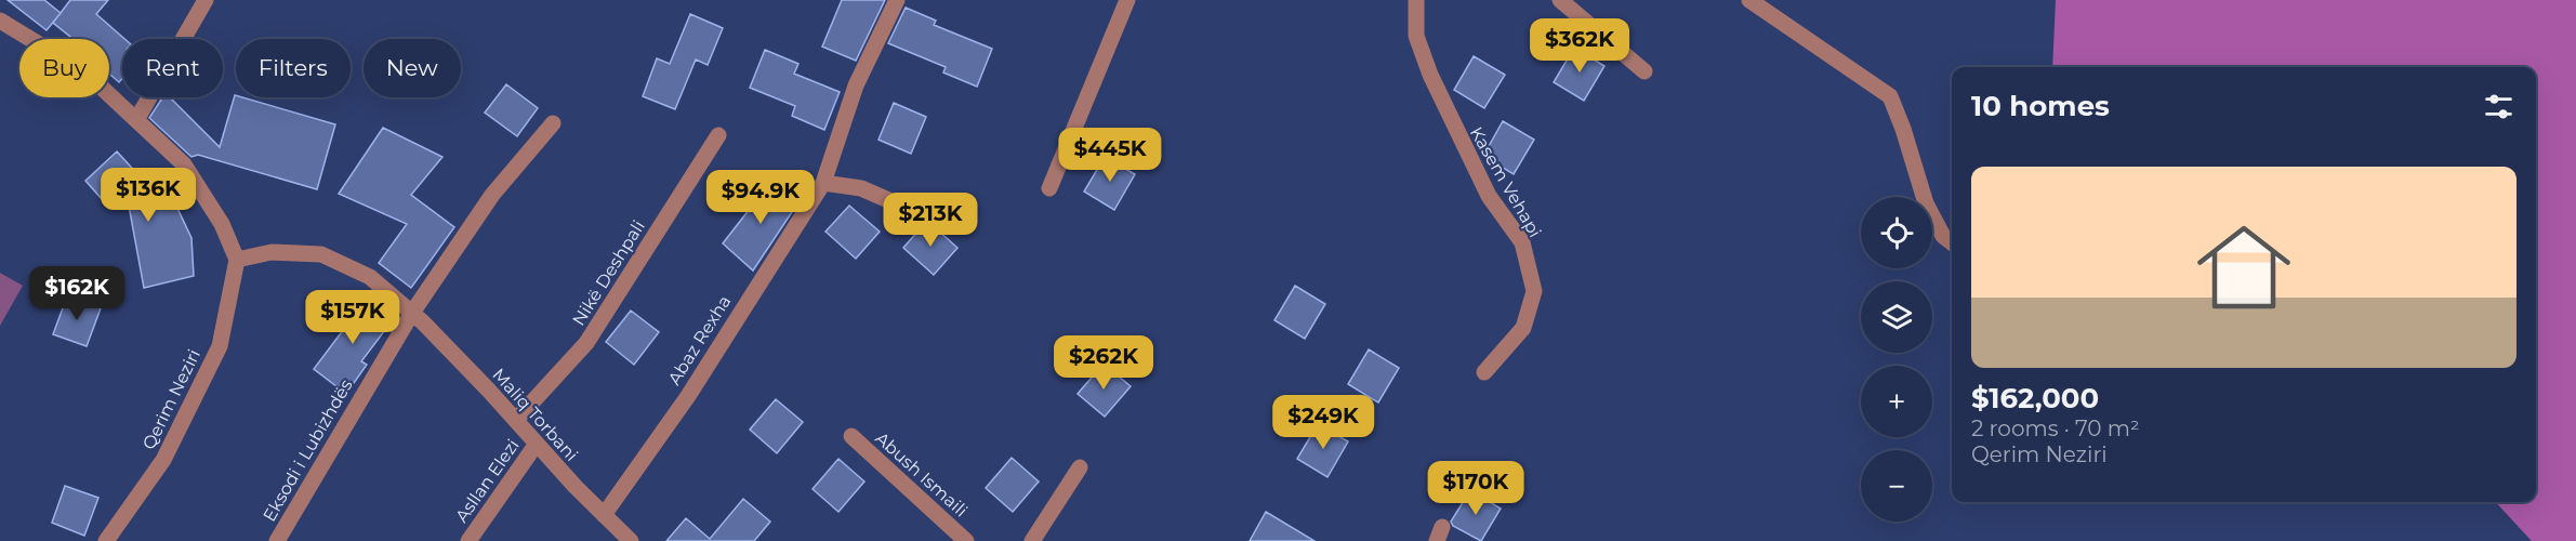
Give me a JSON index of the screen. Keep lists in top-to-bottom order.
{
  "streets": {
    "street": [
      "Kasem Vehapi",
      "Nikë Deshpali",
      "Abaz Rexha",
      "Qerim Neziri",
      "Maliq Torbani",
      "Eksodi i Lubizhdës",
      "Abush Ismaili",
      "Asllan Elezi"
    ]
  },
  "crossings": [
    ["Nikë Deshpali", "Maliq Torbani"],
    ["Abaz Rexha", "Maliq Torbani"],
    ["Qerim Neziri", "Maliq Torbani"],
    ["Maliq Torbani", "Eksodi i Lubizhdës"],
    ["Maliq Torbani", "Asllan Elezi"]
  ],
  "page": {
    "price": [
      "$362K",
      "$445K",
      "$136K",
      "$94.9K",
      "$213K",
      "$162K",
      "$157K",
      "$262K",
      "$249K",
      "$170K"
    ],
    "chip": [
      "Buy",
      "Rent",
      "Filters",
      "New"
    ],
    "heading": "10 homes",
    "list": [
      {
        "name": "$162,000",
        "note": "2 rooms · 70 m² · Qerim Neziri"
      }
    ],
    "map_buttons": ["+", "−"]
  }
}
